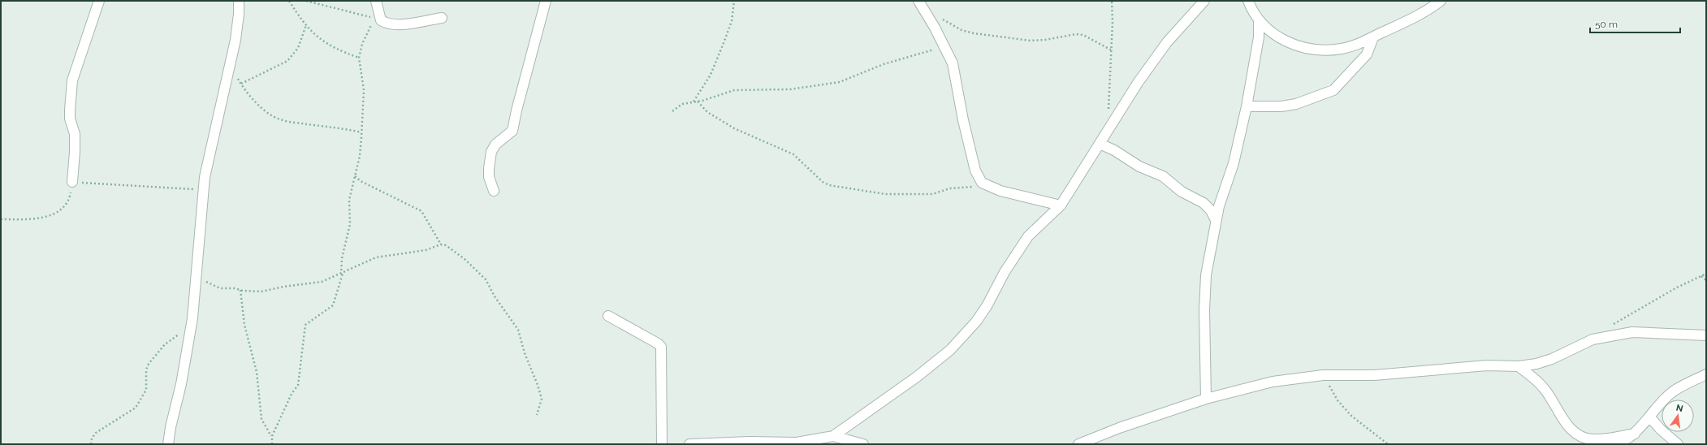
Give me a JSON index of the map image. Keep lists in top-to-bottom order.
{
  "scale_bar": "50 m",
  "north": "top"
}
